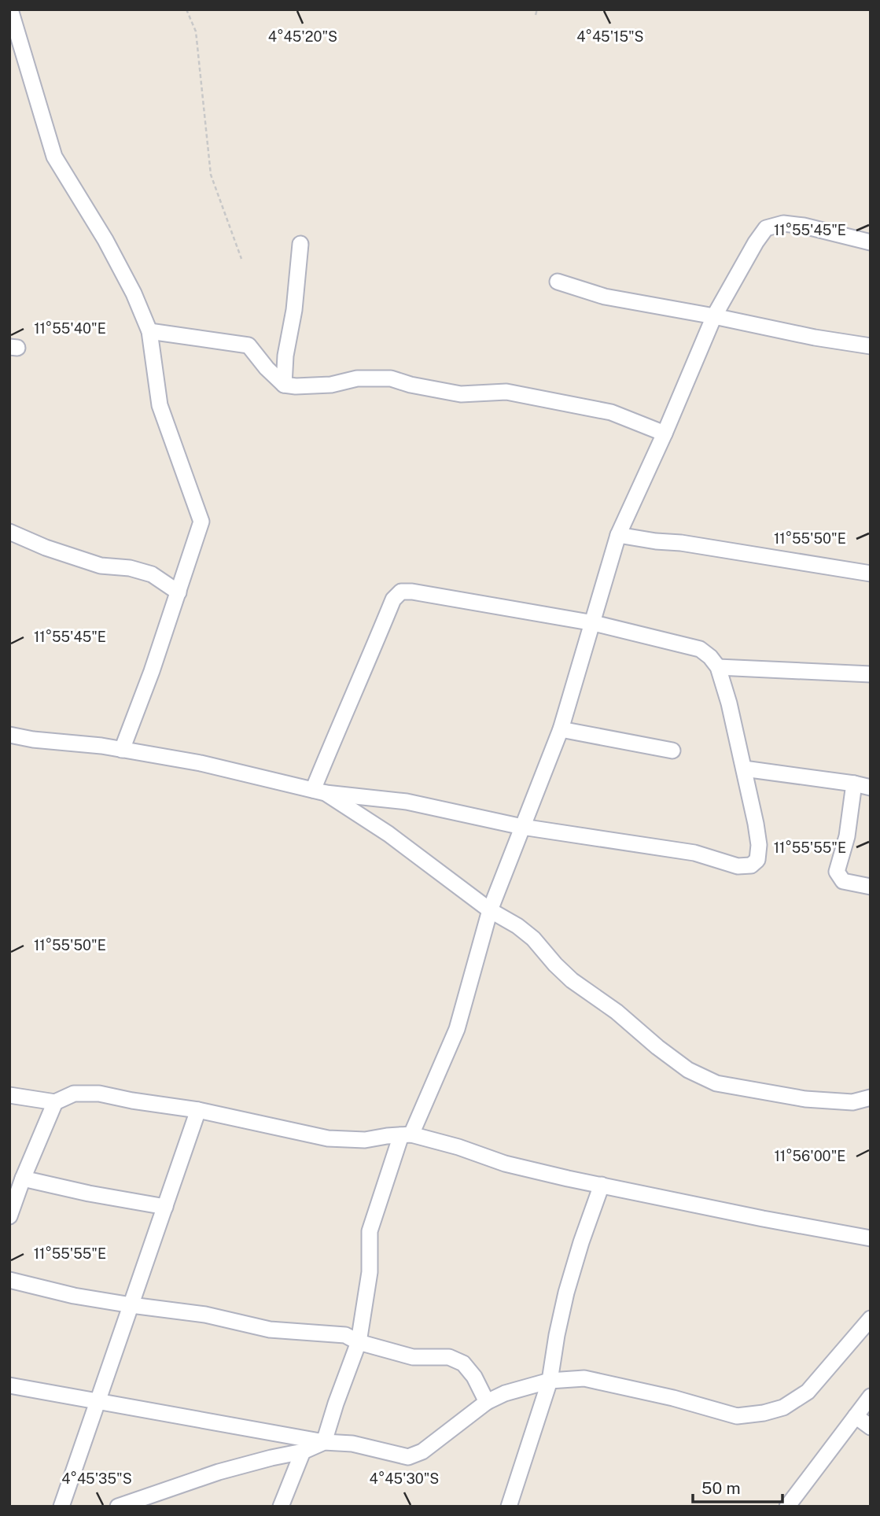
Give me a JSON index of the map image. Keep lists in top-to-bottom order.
{
  "scale_bar": "50 m",
  "coordinates": [
    "4°45'20\"S",
    "4°45'15\"S",
    "11°55'45\"E",
    "11°55'40\"E",
    "11°55'50\"E",
    "11°55'55\"E",
    "11°56'00\"E",
    "4°45'35\"S",
    "4°45'30\"S"
  ]
}
